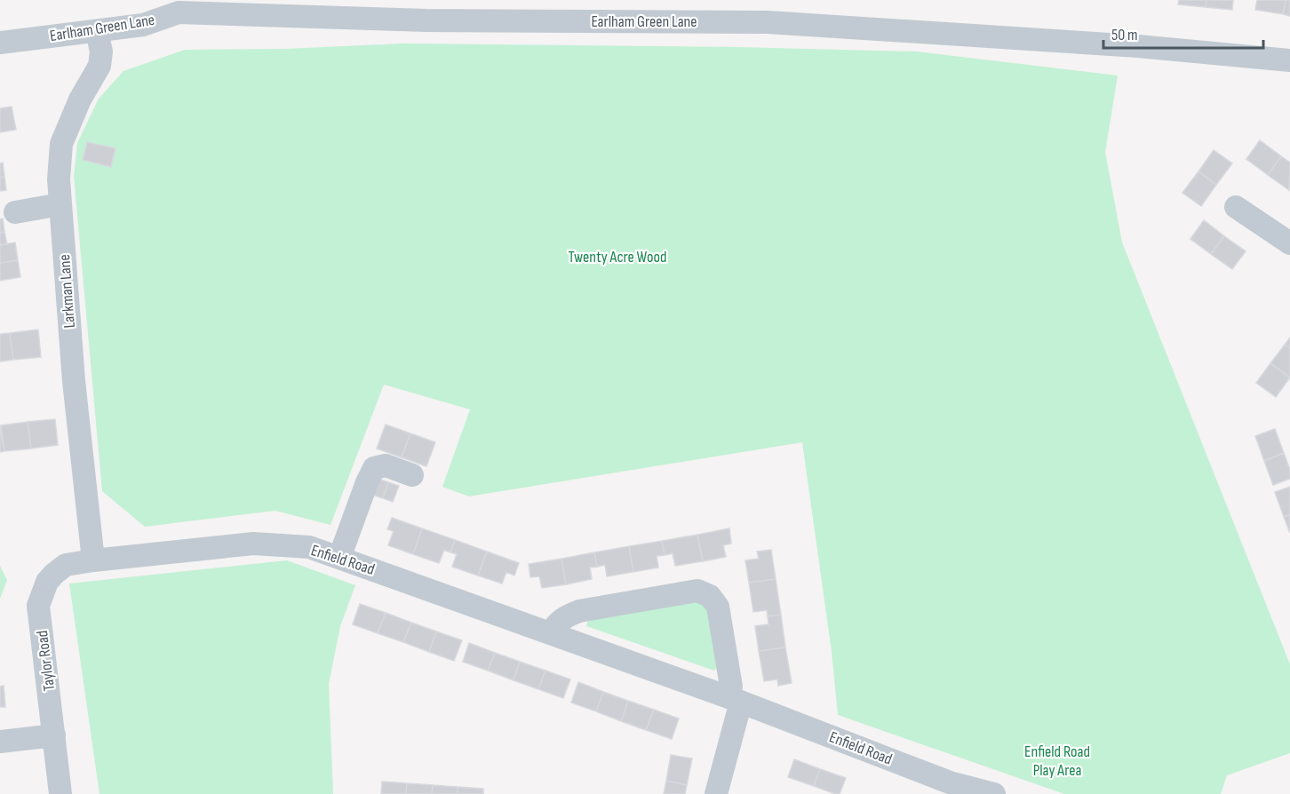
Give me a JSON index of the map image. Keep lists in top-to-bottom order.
{
  "streets": {
    "street": [
      "Earlham Green Lane",
      "Larkman Lane",
      "Enfield Road",
      "Taylor Road"
    ]
  },
  "crossings": [
    ["Earlham Green Lane", "Larkman Lane"],
    ["Larkman Lane", "Enfield Road"],
    ["Larkman Lane", "Taylor Road"],
    ["Enfield Road", "Taylor Road"]
  ],
  "parks": ["Twenty Acre Wood", "Enfield Road Play Area"],
  "scale_bar": "50 m"
}
